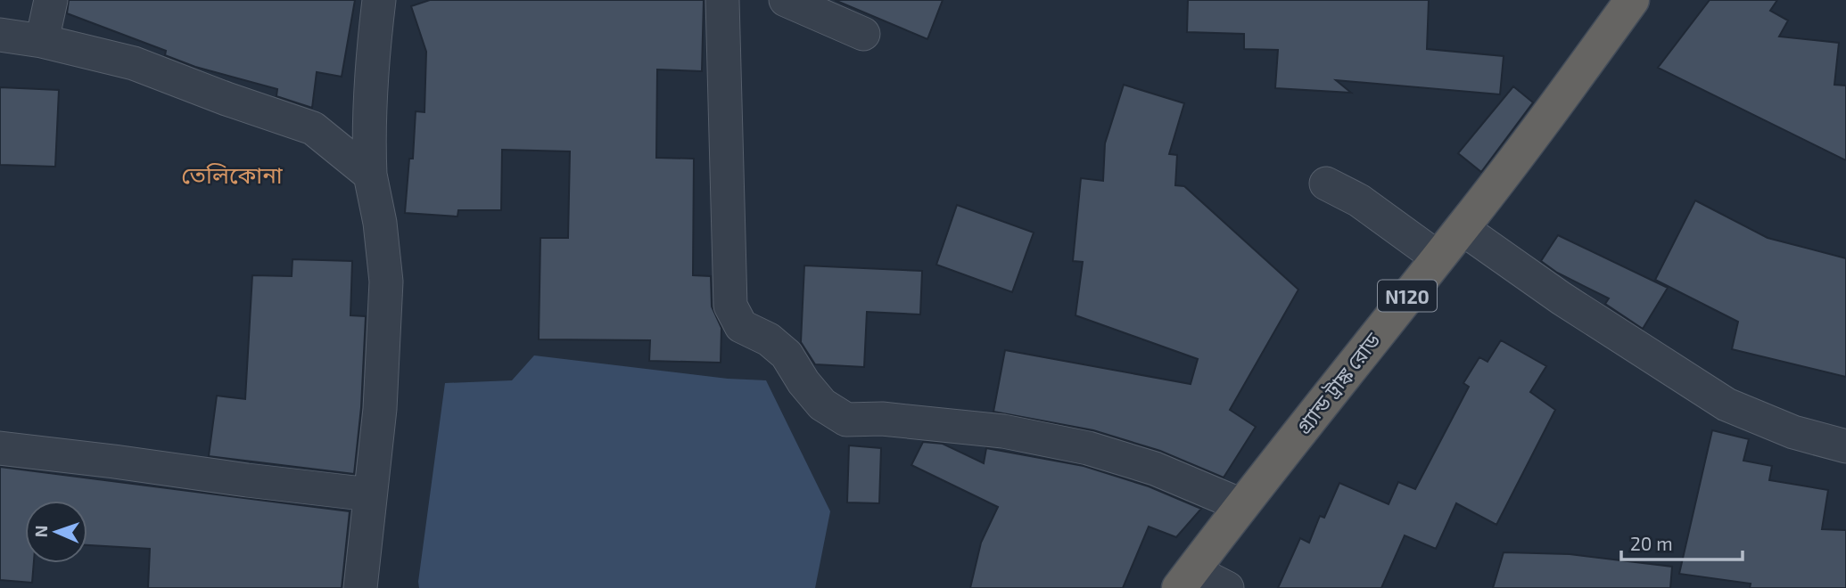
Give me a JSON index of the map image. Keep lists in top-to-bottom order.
{
  "streets": {
    "highway": ["N120", "গ্র্যান্ড ট্রাঙ্ক রোড"]
  },
  "districts": ["তেলিকোনা"],
  "scale_bar": "20 m",
  "north": "left"
}
